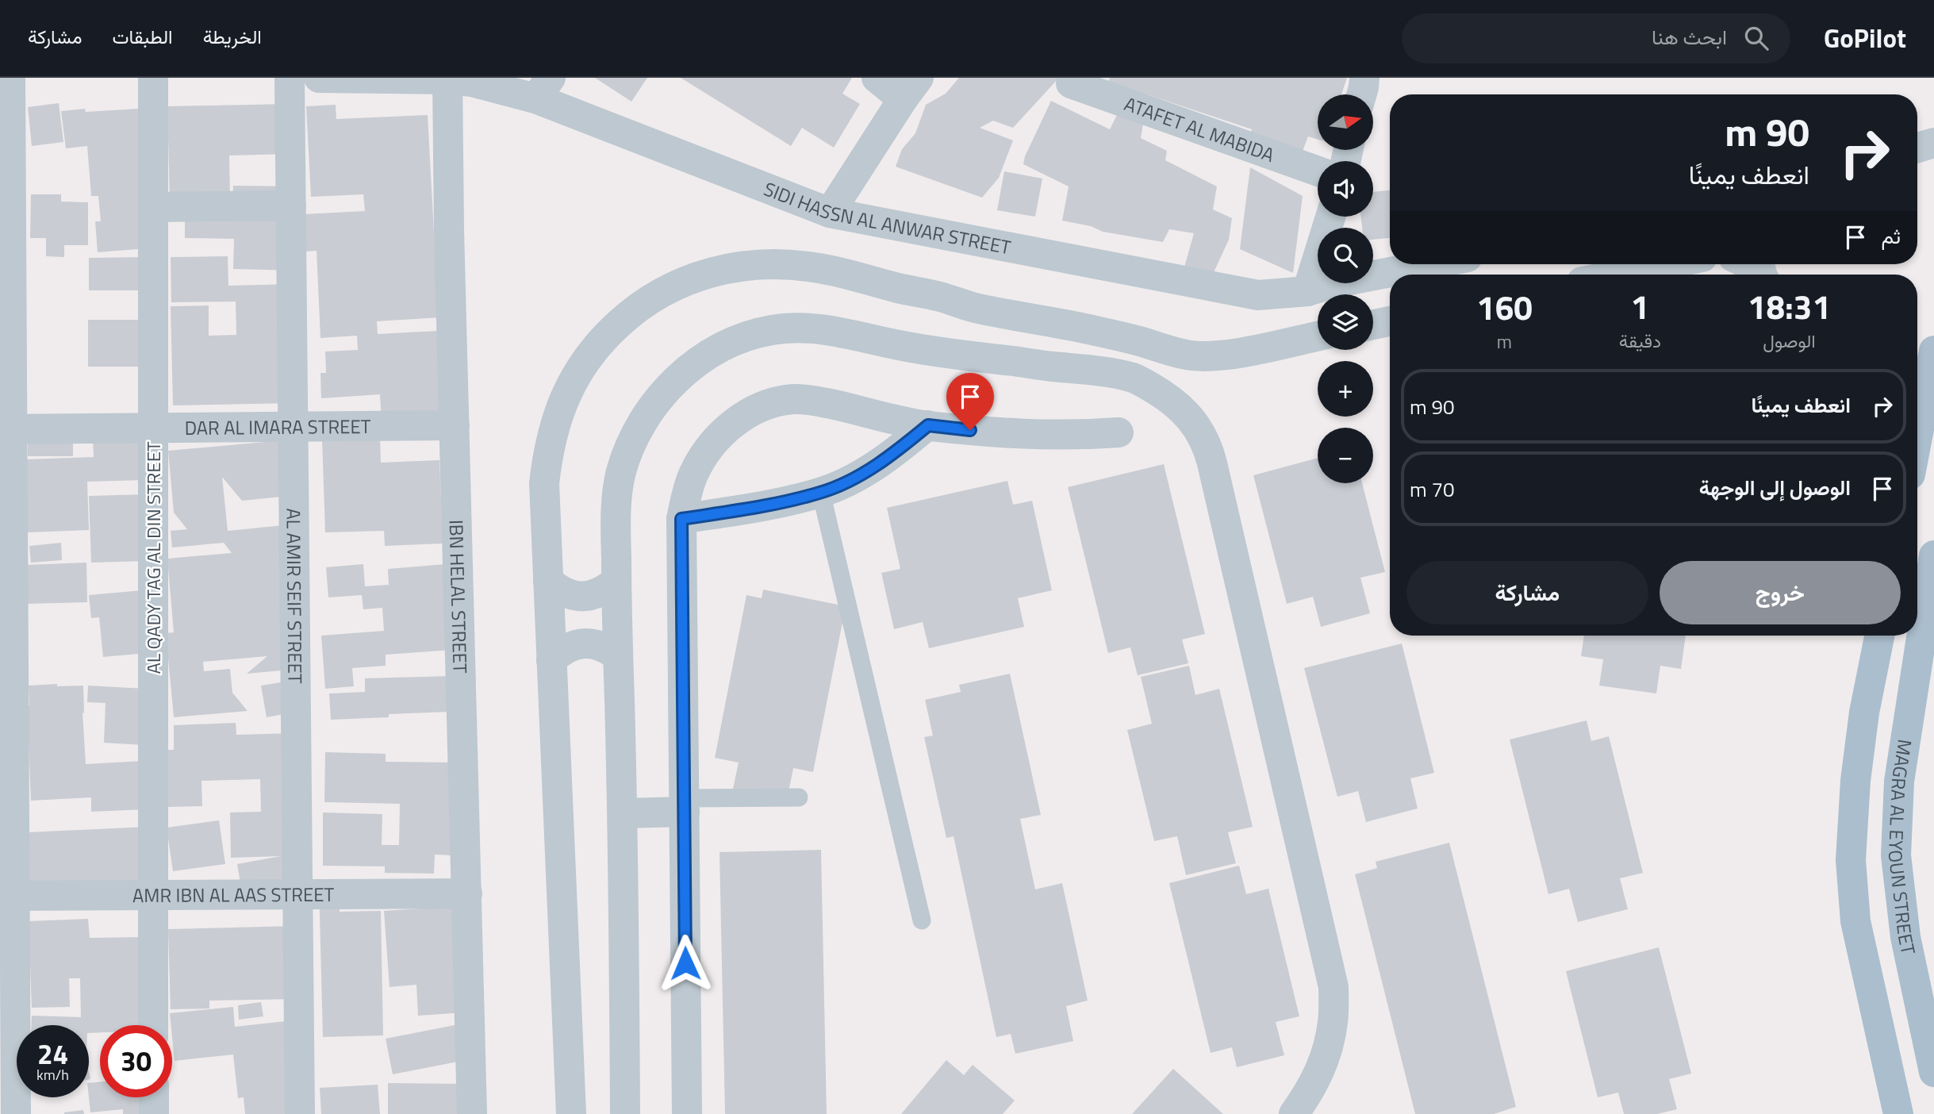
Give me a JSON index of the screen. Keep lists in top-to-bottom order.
{
  "streets": {
    "main road": ["MAGRA AL EYOUN STREET"],
    "street": [
      "ATAFET AL MABIDA",
      "SIDI HASSN AL ANWAR STREET",
      "DAR AL IMARA STREET",
      "AL QADY TAG AL DIN STREET",
      "AL AMIR SEIF STREET",
      "IBN HELAL STREET",
      "AMR IBN AL AAS STREET"
    ]
  },
  "crossings": [
    ["SIDI HASSN AL ANWAR STREET", "IBN HELAL STREET"],
    ["DAR AL IMARA STREET", "AL QADY TAG AL DIN STREET"],
    ["DAR AL IMARA STREET", "AL AMIR SEIF STREET"],
    ["DAR AL IMARA STREET", "IBN HELAL STREET"],
    ["AL QADY TAG AL DIN STREET", "AMR IBN AL AAS STREET"],
    ["AL AMIR SEIF STREET", "AMR IBN AL AAS STREET"],
    ["IBN HELAL STREET", "AMR IBN AL AAS STREET"]
  ],
  "north": "right",
  "page": {
    "header": "GoPilot",
    "search": "ابحث هنا",
    "nav": ["الخريطة", "الطبقات", "مشاركة"],
    "map_buttons": ["+", "−"],
    "turn": ["90 m", "انعطف يمينًا"],
    "then": "ثم",
    "eta": [
      "18:31",
      "الوصول",
      "1",
      "دقيقة",
      "160",
      "m"
    ],
    "list": [
      {
        "name": "انعطف يمينًا",
        "value": "90 m"
      },
      {
        "name": "الوصول إلى الوجهة",
        "value": "70 m"
      }
    ],
    "buttons": ["خروج", "مشاركة"],
    "speed": "24 km/h",
    "limit": "30"
  }
}
